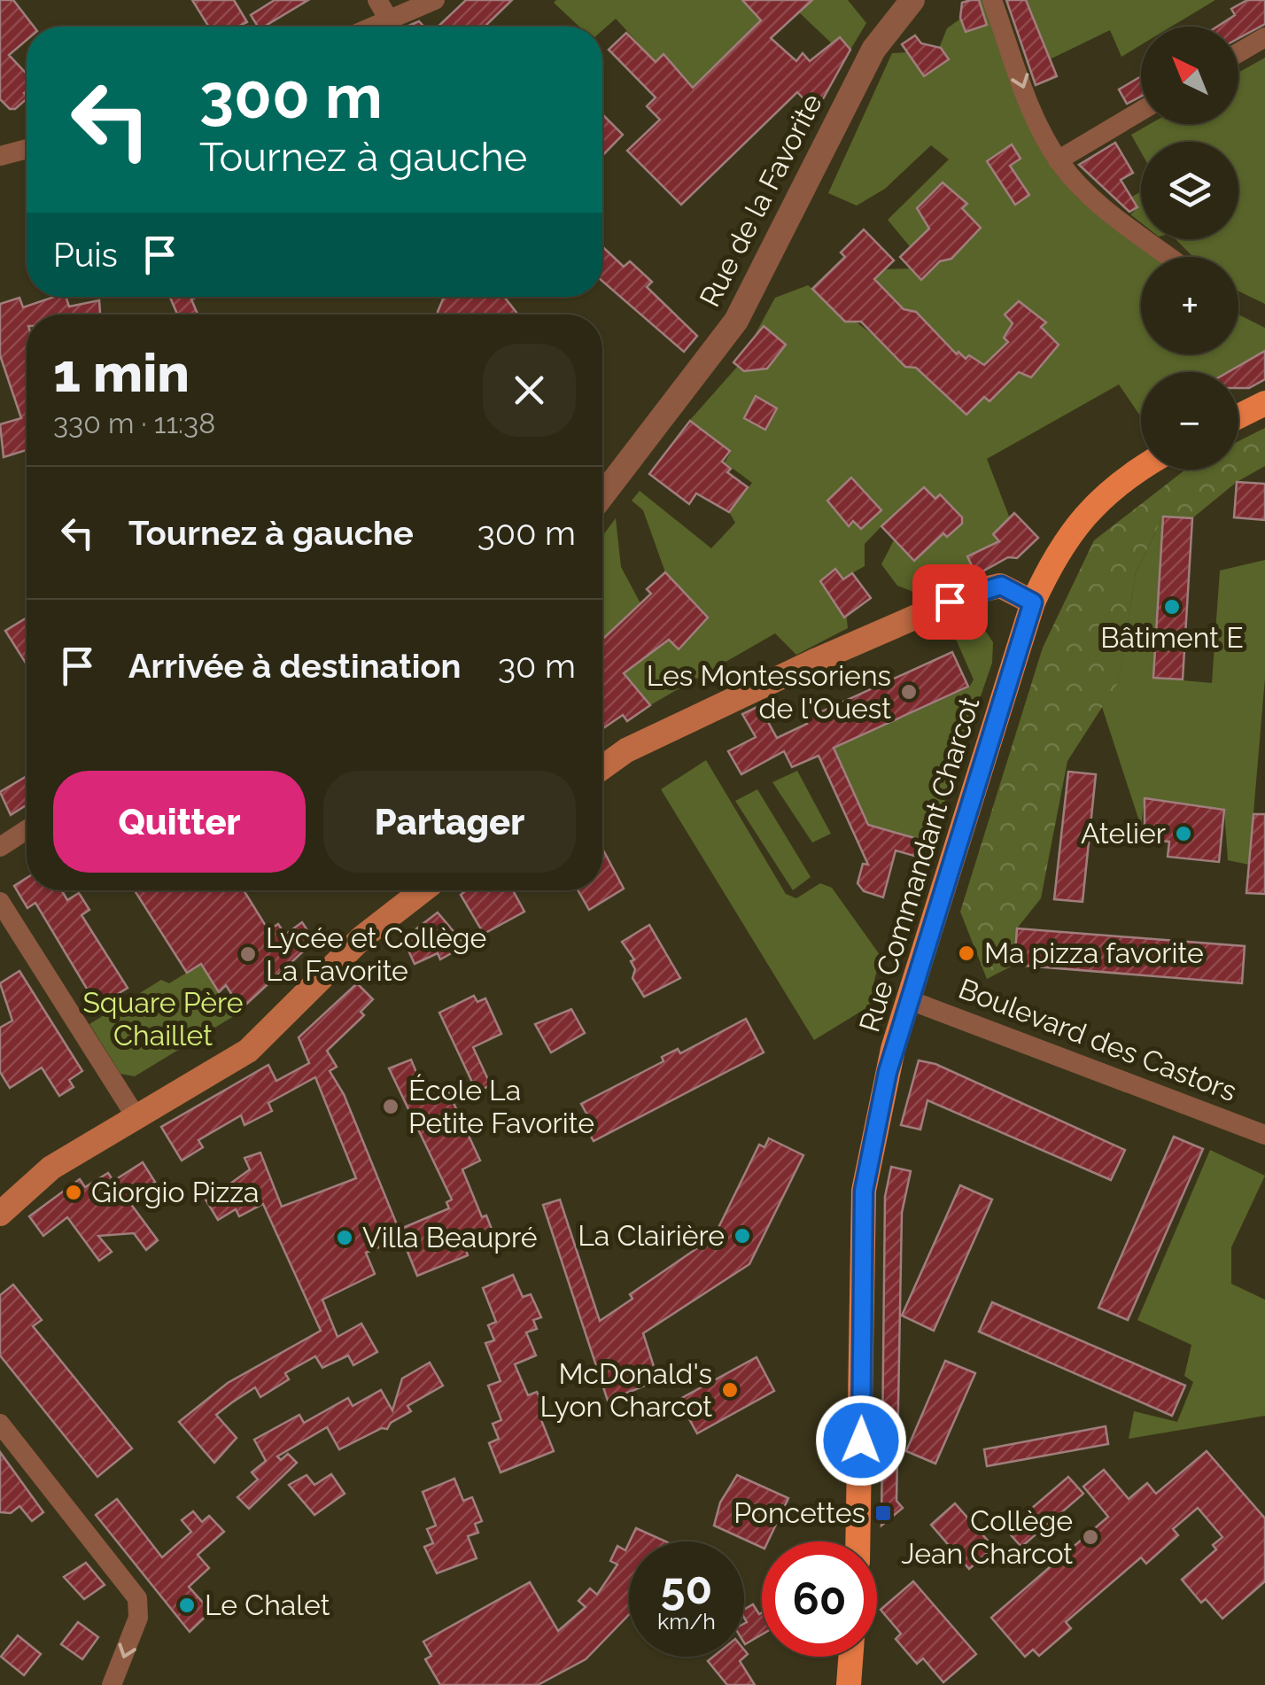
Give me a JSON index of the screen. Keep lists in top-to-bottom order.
{
  "streets": {
    "main road": ["Rue Commandant Charcot"],
    "street": ["Rue de la Favorite", "Boulevard des Castors"]
  },
  "crossings": [
    ["Rue Commandant Charcot", "Boulevard des Castors"]
  ],
  "parks": ["Square Père Chaillet"],
  "places": {
    "other": [
      "Bâtiment E",
      "Les Montessoriens de l'Ouest",
      "Atelier",
      "Ma pizza favorite",
      "Lycée et Collège La Favorite",
      "École La Petite Favorite",
      "Giorgio Pizza",
      "La Clairière",
      "Villa Beaupré",
      "McDonald's Lyon Charcot",
      "Collège Jean Charcot",
      "Le Chalet"
    ],
    "transit": ["Poncettes"]
  },
  "north": "top left",
  "page": {
    "map_buttons": ["+", "−"],
    "turn": ["300 m", "Tournez à gauche"],
    "then": "Puis",
    "heading": ["1 min", "330 m · 11:38"],
    "list": [
      {
        "name": "Tournez à gauche",
        "value": "300 m"
      },
      {
        "name": "Arrivée à destination",
        "value": "30 m"
      }
    ],
    "buttons": ["Quitter", "Partager"],
    "speed": "50 km/h",
    "limit": "60"
  }
}
